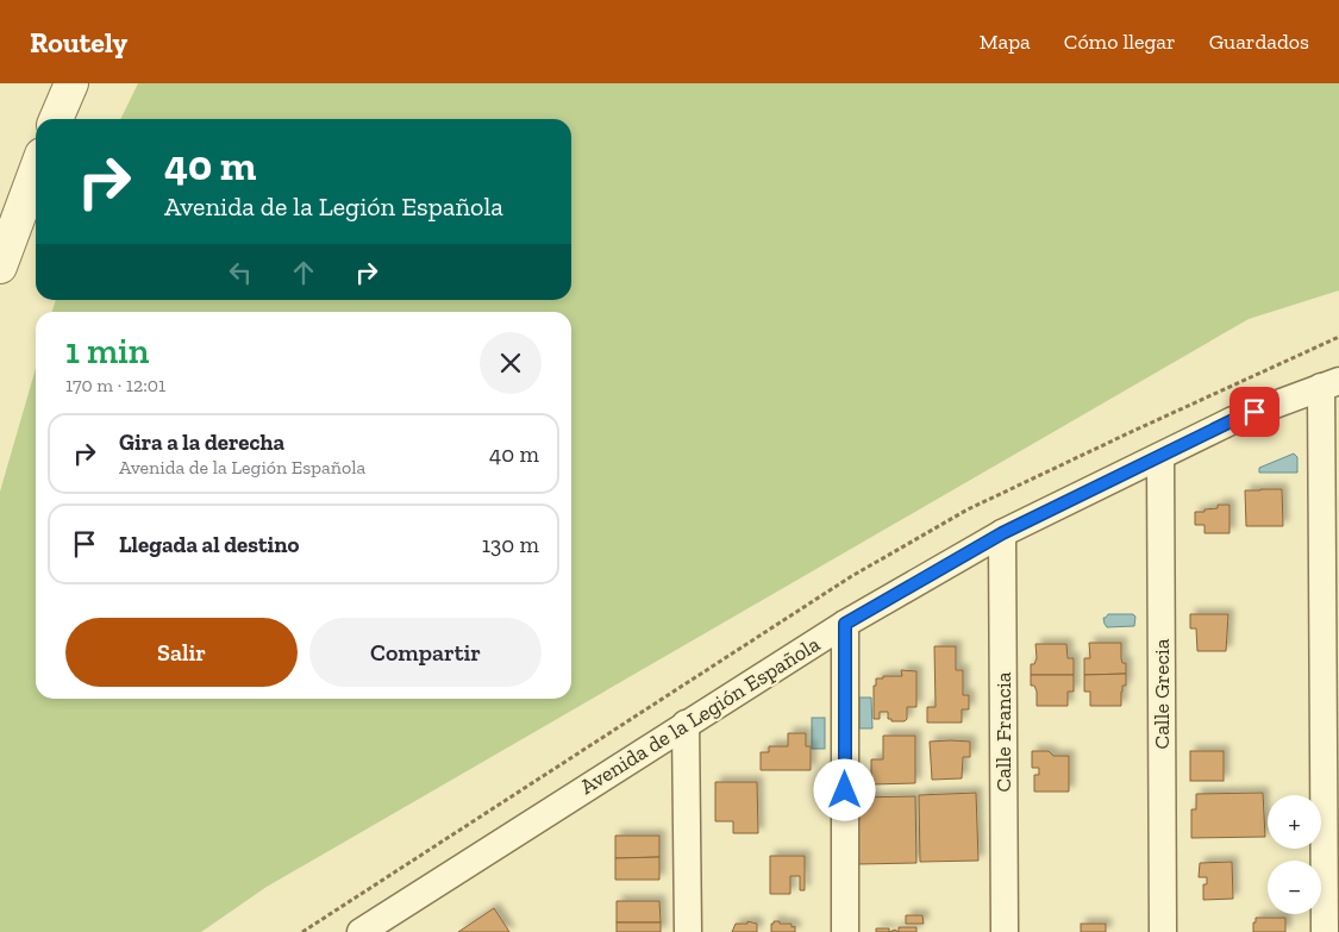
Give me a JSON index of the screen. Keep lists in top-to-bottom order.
{
  "streets": {
    "street": ["Calle Grecia", "Avenida de la Legión Española", "Calle Francia"]
  },
  "crossings": [
    ["Calle Grecia", "Avenida de la Legión Española"],
    ["Avenida de la Legión Española", "Calle Francia"]
  ],
  "page": {
    "header": "Routely",
    "nav": ["Mapa", "Cómo llegar", "Guardados"],
    "turn": ["40 m", "Avenida de la Legión Española"],
    "heading": ["1 min", "170 m · 12:01"],
    "list": [
      {
        "name": "Gira a la derecha",
        "note": "Avenida de la Legión Española",
        "value": "40 m"
      },
      {
        "name": "Llegada al destino",
        "value": "130 m"
      }
    ],
    "buttons": ["Salir", "Compartir"],
    "map_buttons": ["+", "−"]
  }
}
